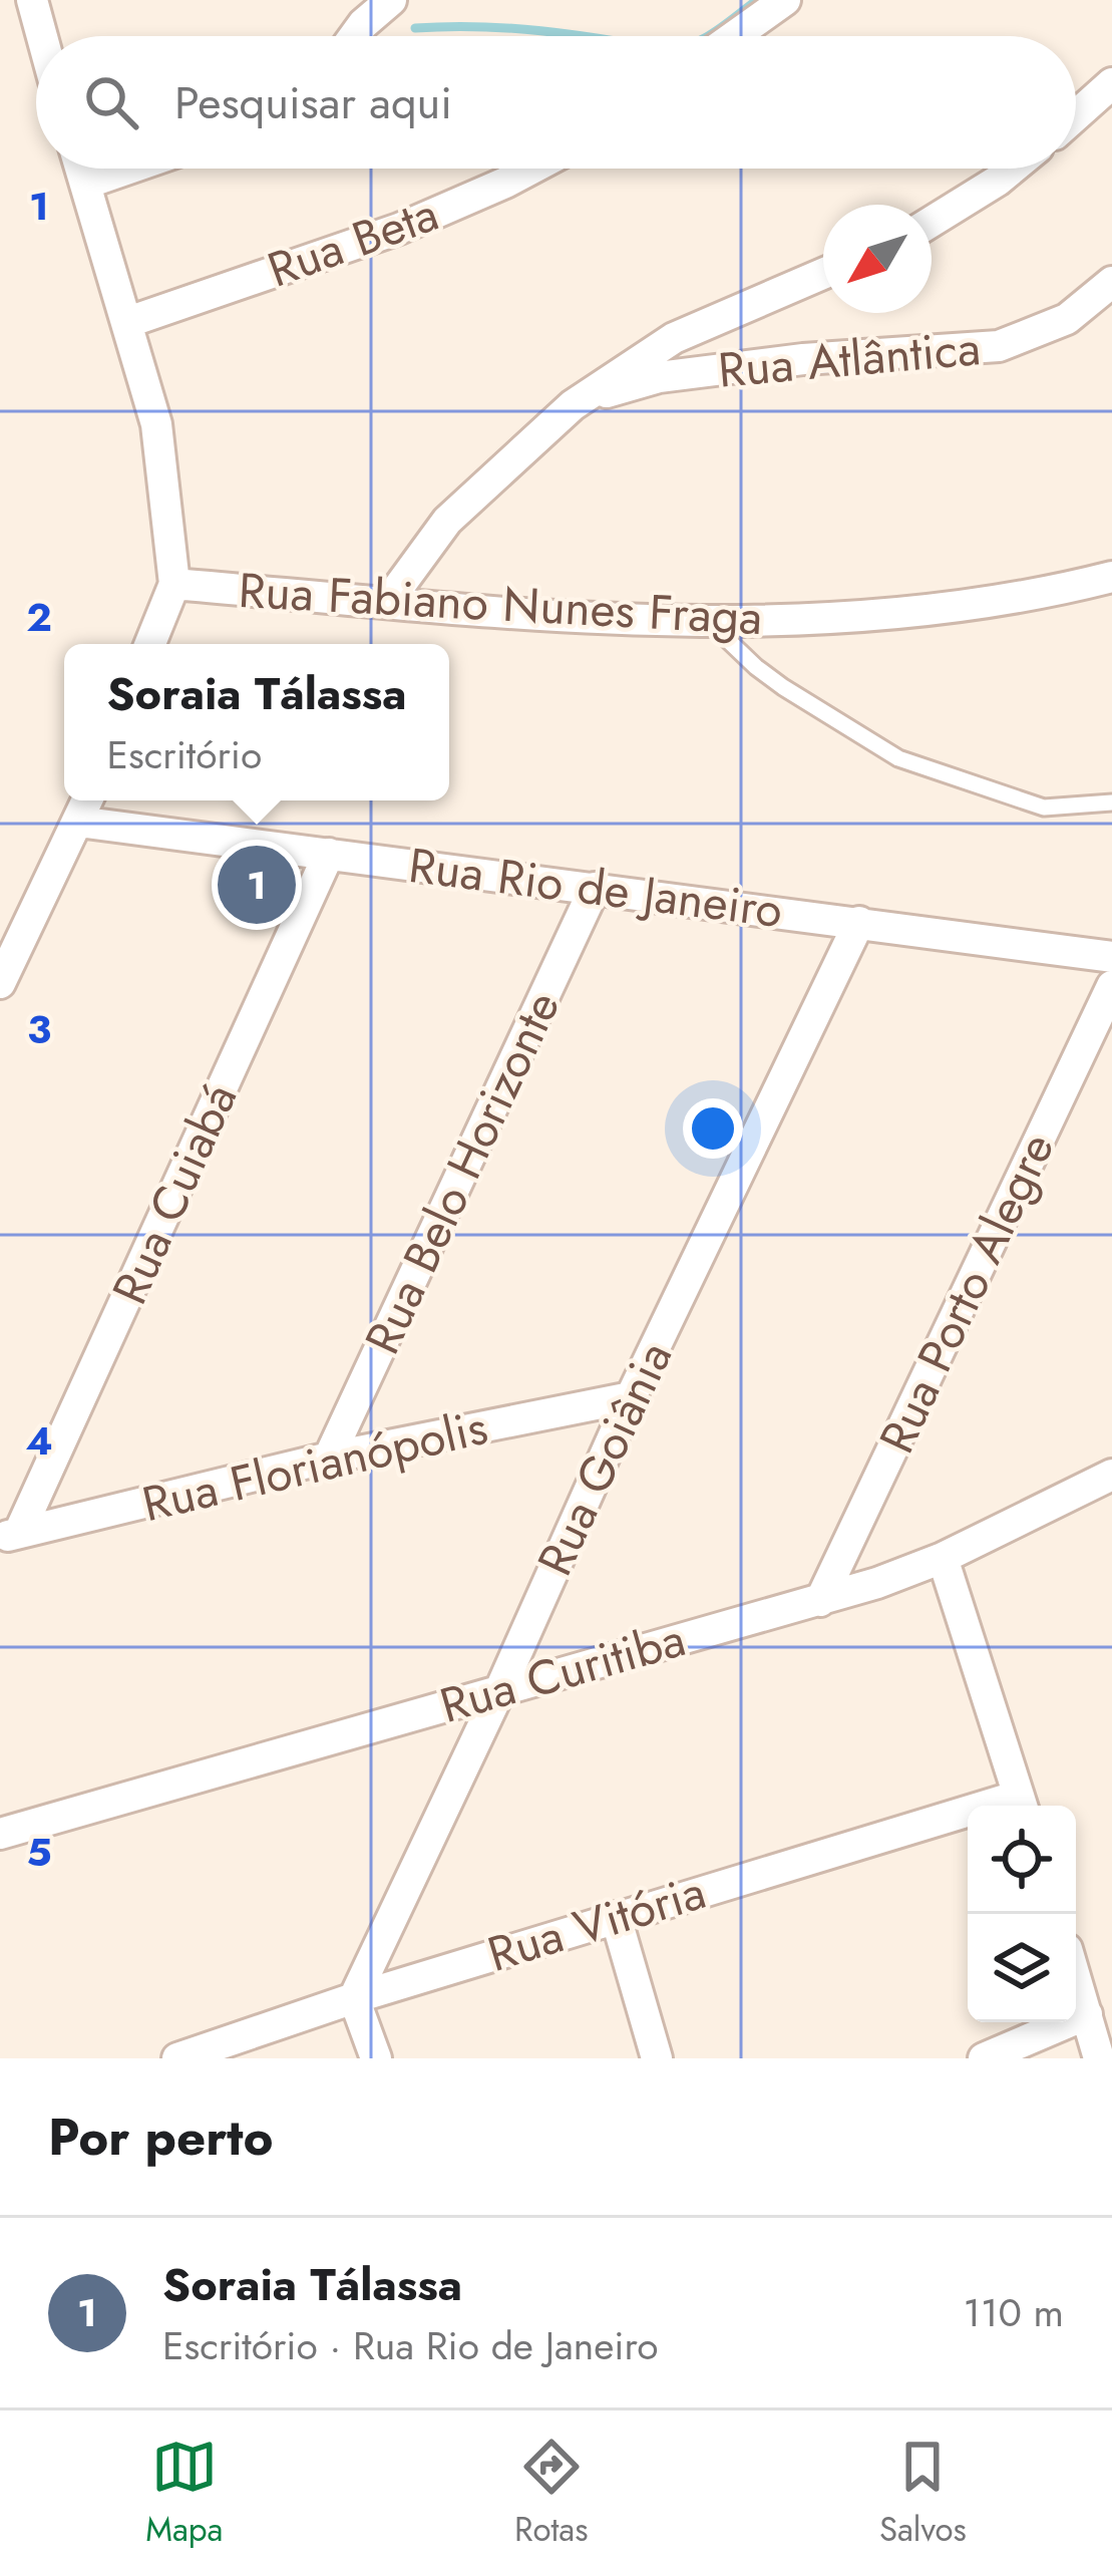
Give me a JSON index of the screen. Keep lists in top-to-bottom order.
{
  "streets": {
    "street": [
      "Rua Beta",
      "Rua Atlântica",
      "Rua Fabiano Nunes Fraga",
      "Rua Rio de Janeiro",
      "Rua Belo Horizonte",
      "Rua Cuiabá",
      "Rua Porto Alegre",
      "Rua Goiânia",
      "Rua Florianópolis",
      "Rua Curitiba",
      "Rua Vitória"
    ]
  },
  "crossings": [
    ["Rua Rio de Janeiro", "Rua Belo Horizonte"],
    ["Rua Rio de Janeiro", "Rua Cuiabá"],
    ["Rua Rio de Janeiro", "Rua Goiânia"],
    ["Rua Belo Horizonte", "Rua Florianópolis"],
    ["Rua Cuiabá", "Rua Florianópolis"],
    ["Rua Porto Alegre", "Rua Curitiba"],
    ["Rua Goiânia", "Rua Florianópolis"],
    ["Rua Goiânia", "Rua Curitiba"],
    ["Rua Goiânia", "Rua Vitória"]
  ],
  "north": "bottom left",
  "page": {
    "search": "Pesquisar aqui",
    "popup": ["Soraia Tálassa", "Escritório"],
    "pins": "1",
    "heading": "Por perto",
    "list": [
      {
        "mark": "1",
        "name": "Soraia Tálassa",
        "note": "Escritório · Rua Rio de Janeiro",
        "value": "110 m"
      }
    ],
    "nav": ["Mapa", "Rotas", "Salvos"]
  },
  "grid": {
    "rows": [
      "1",
      "2",
      "3",
      "4",
      "5"
    ]
  }
}
